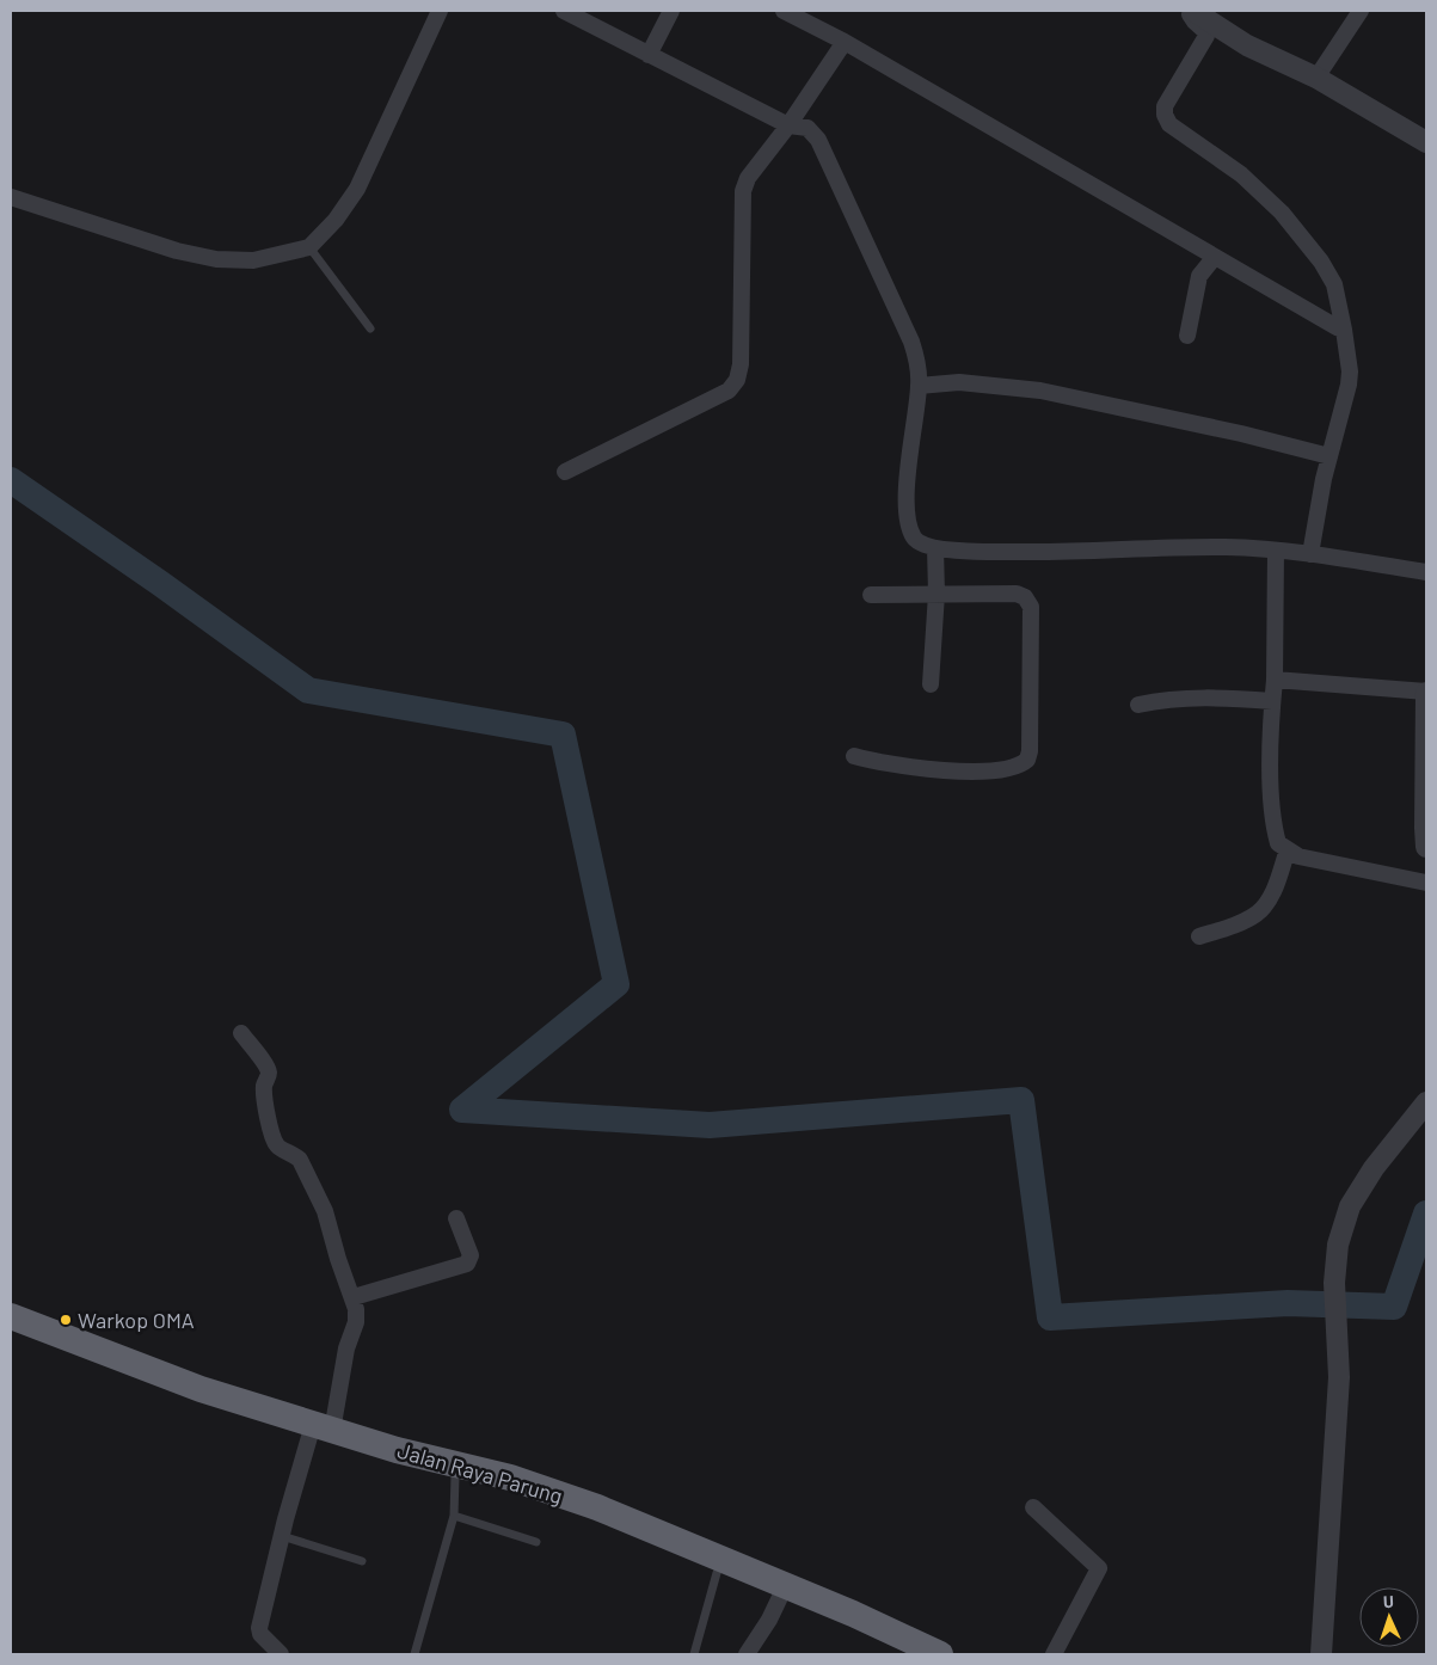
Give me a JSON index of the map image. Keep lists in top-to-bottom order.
{
  "streets": {
    "highway": ["Jalan Raya Parung"]
  },
  "places": ["Warkop OMA"],
  "north": "top"
}
